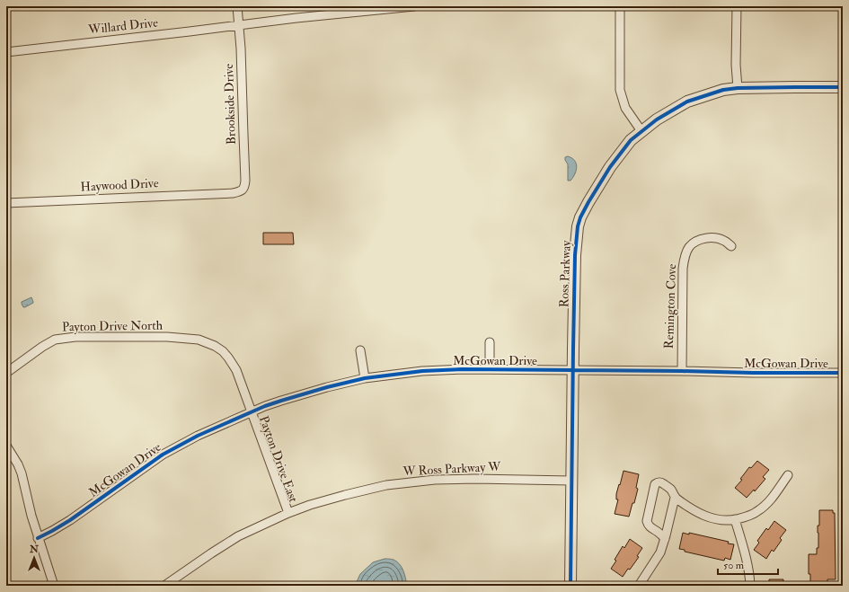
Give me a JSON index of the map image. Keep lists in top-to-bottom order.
{
  "streets": {
    "street": [
      "Willard Drive",
      "Brookside Drive",
      "Haywood Drive",
      "Ross Parkway",
      "Remington Cove",
      "Payton Drive North",
      "McGowan Drive",
      "Payton Drive East",
      "W Ross Parkway W"
    ]
  },
  "crossings": [
    ["Willard Drive", "Brookside Drive"],
    ["Brookside Drive", "Haywood Drive"],
    ["Ross Parkway", "McGowan Drive"],
    ["Ross Parkway", "W Ross Parkway W"],
    ["Remington Cove", "McGowan Drive"],
    ["Payton Drive North", "Payton Drive East"],
    ["McGowan Drive", "Payton Drive East"],
    ["Payton Drive East", "W Ross Parkway W"]
  ],
  "scale_bar": "50 m",
  "north": "top"
}
